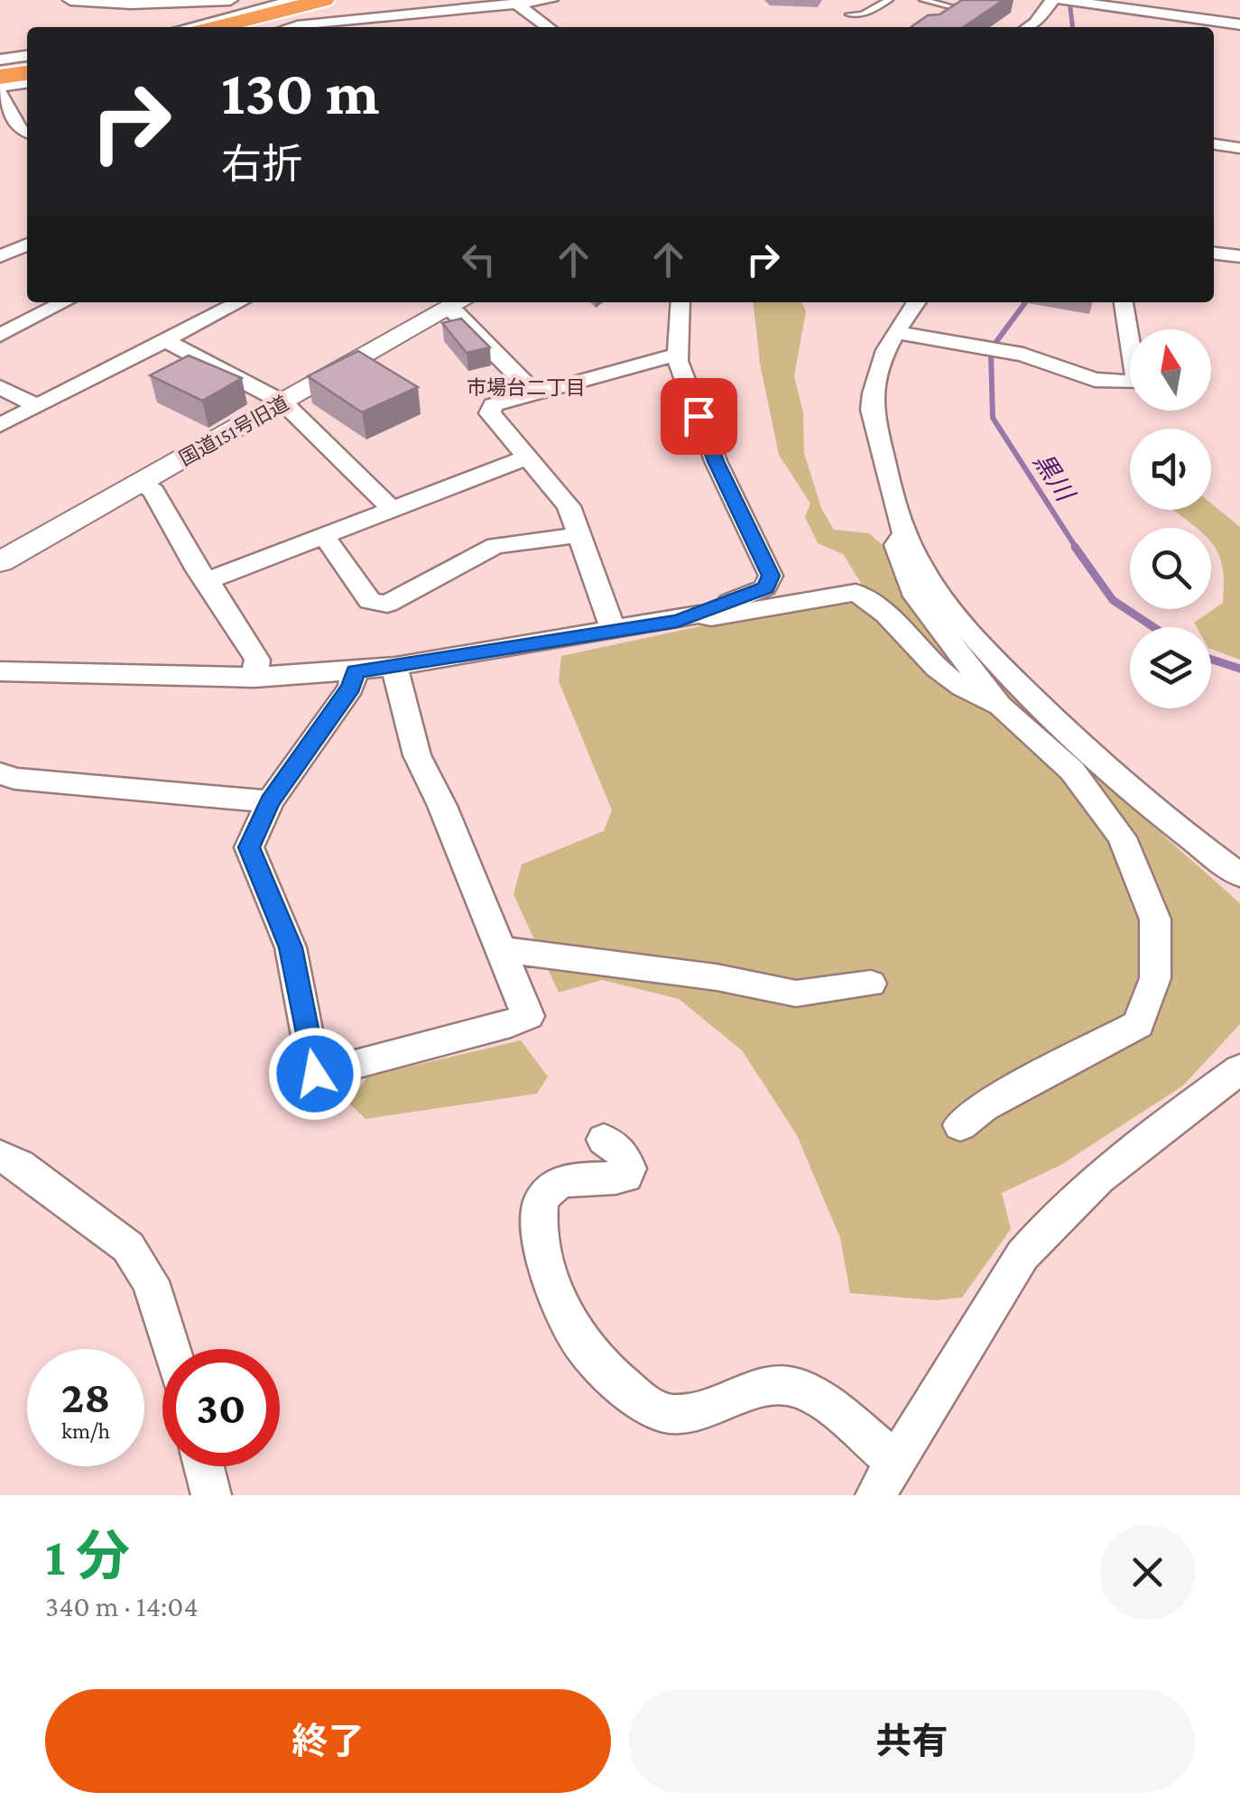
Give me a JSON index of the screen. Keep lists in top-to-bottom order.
{
  "streets": {
    "street": ["国道151号旧道"]
  },
  "districts": ["市場台二丁目"],
  "water": ["黒川"],
  "north": "top",
  "page": {
    "turn": ["130 m", "右折"],
    "speed": "28 km/h",
    "limit": "30",
    "heading": ["1 分", "340 m · 14:04"],
    "buttons": ["終了", "共有"]
  }
}
